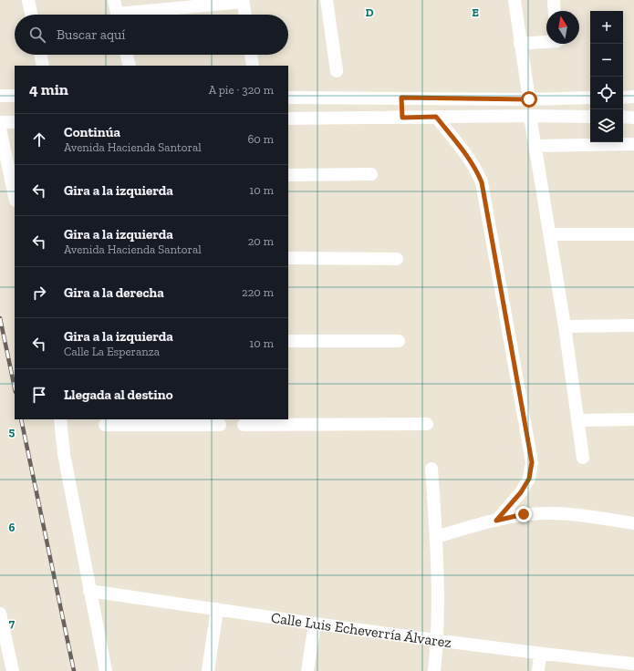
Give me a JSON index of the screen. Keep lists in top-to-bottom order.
{
  "streets": {
    "street": ["Calle Luis Echeverría Álvarez"]
  },
  "north": "top",
  "page": {
    "map_buttons": ["+", "−"],
    "search": "Buscar aquí",
    "heading": ["4 min", "A pie · 320 m"],
    "list": [
      ["Continúa", "Avenida Hacienda Santoral", "60 m"],
      ["Gira a la izquierda", "10 m"],
      ["Gira a la izquierda", "Avenida Hacienda Santoral", "20 m"],
      ["Gira a la derecha", "220 m"],
      ["Gira a la izquierda", "Calle La Esperanza", "10 m"],
      "Llegada al destino"
    ]
  },
  "grid": {
    "columns": ["D", "E"],
    "rows": ["5", "6", "7"]
  }
}
